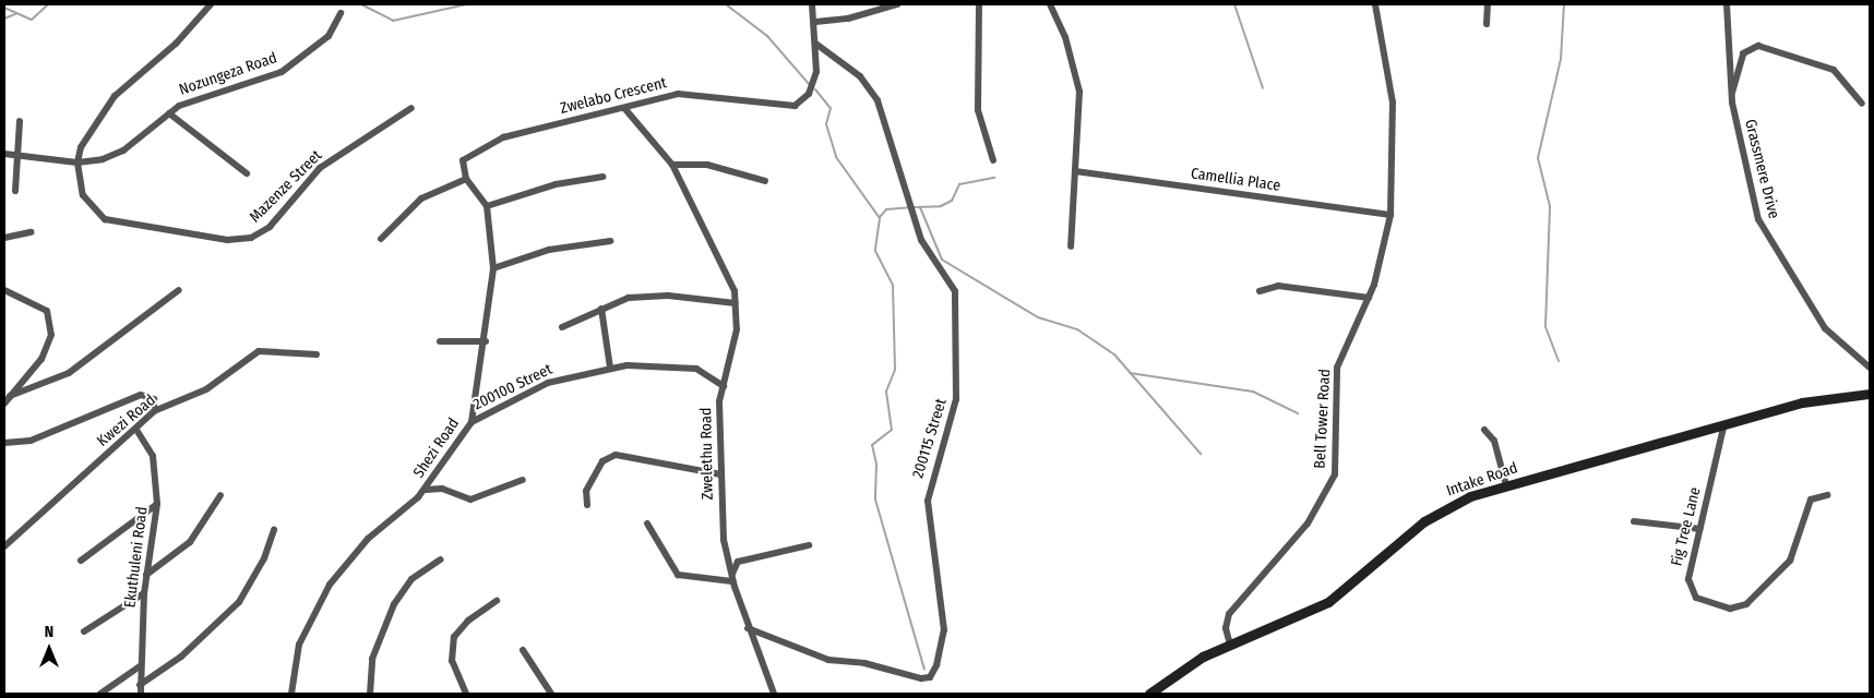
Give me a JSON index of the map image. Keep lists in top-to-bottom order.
{
  "streets": {
    "street": [
      "Nozungeza Road",
      "Zwelabo Crescent",
      "Grassmere Drive",
      "Camellia Place",
      "Mazenze Street",
      "200100 Street",
      "Bell Tower Road",
      "Kwezi Road",
      "200115 Street",
      "Shezi Road",
      "Zwelethu Road",
      "Intake Road",
      "Fig Tree Lane",
      "Ekuthuleni Road"
    ]
  },
  "crossings": [
    ["Nozungeza Road", "Mazenze Street"],
    ["Zwelabo Crescent", "200115 Street"],
    ["Zwelabo Crescent", "Zwelethu Road"],
    ["Camellia Place", "Bell Tower Road"],
    ["200100 Street", "Shezi Road"],
    ["200100 Street", "Zwelethu Road"],
    ["Bell Tower Road", "Intake Road"],
    ["Kwezi Road", "Ekuthuleni Road"],
    ["200115 Street", "Zwelethu Road"],
    ["Intake Road", "Fig Tree Lane"]
  ],
  "north": "top"
}
